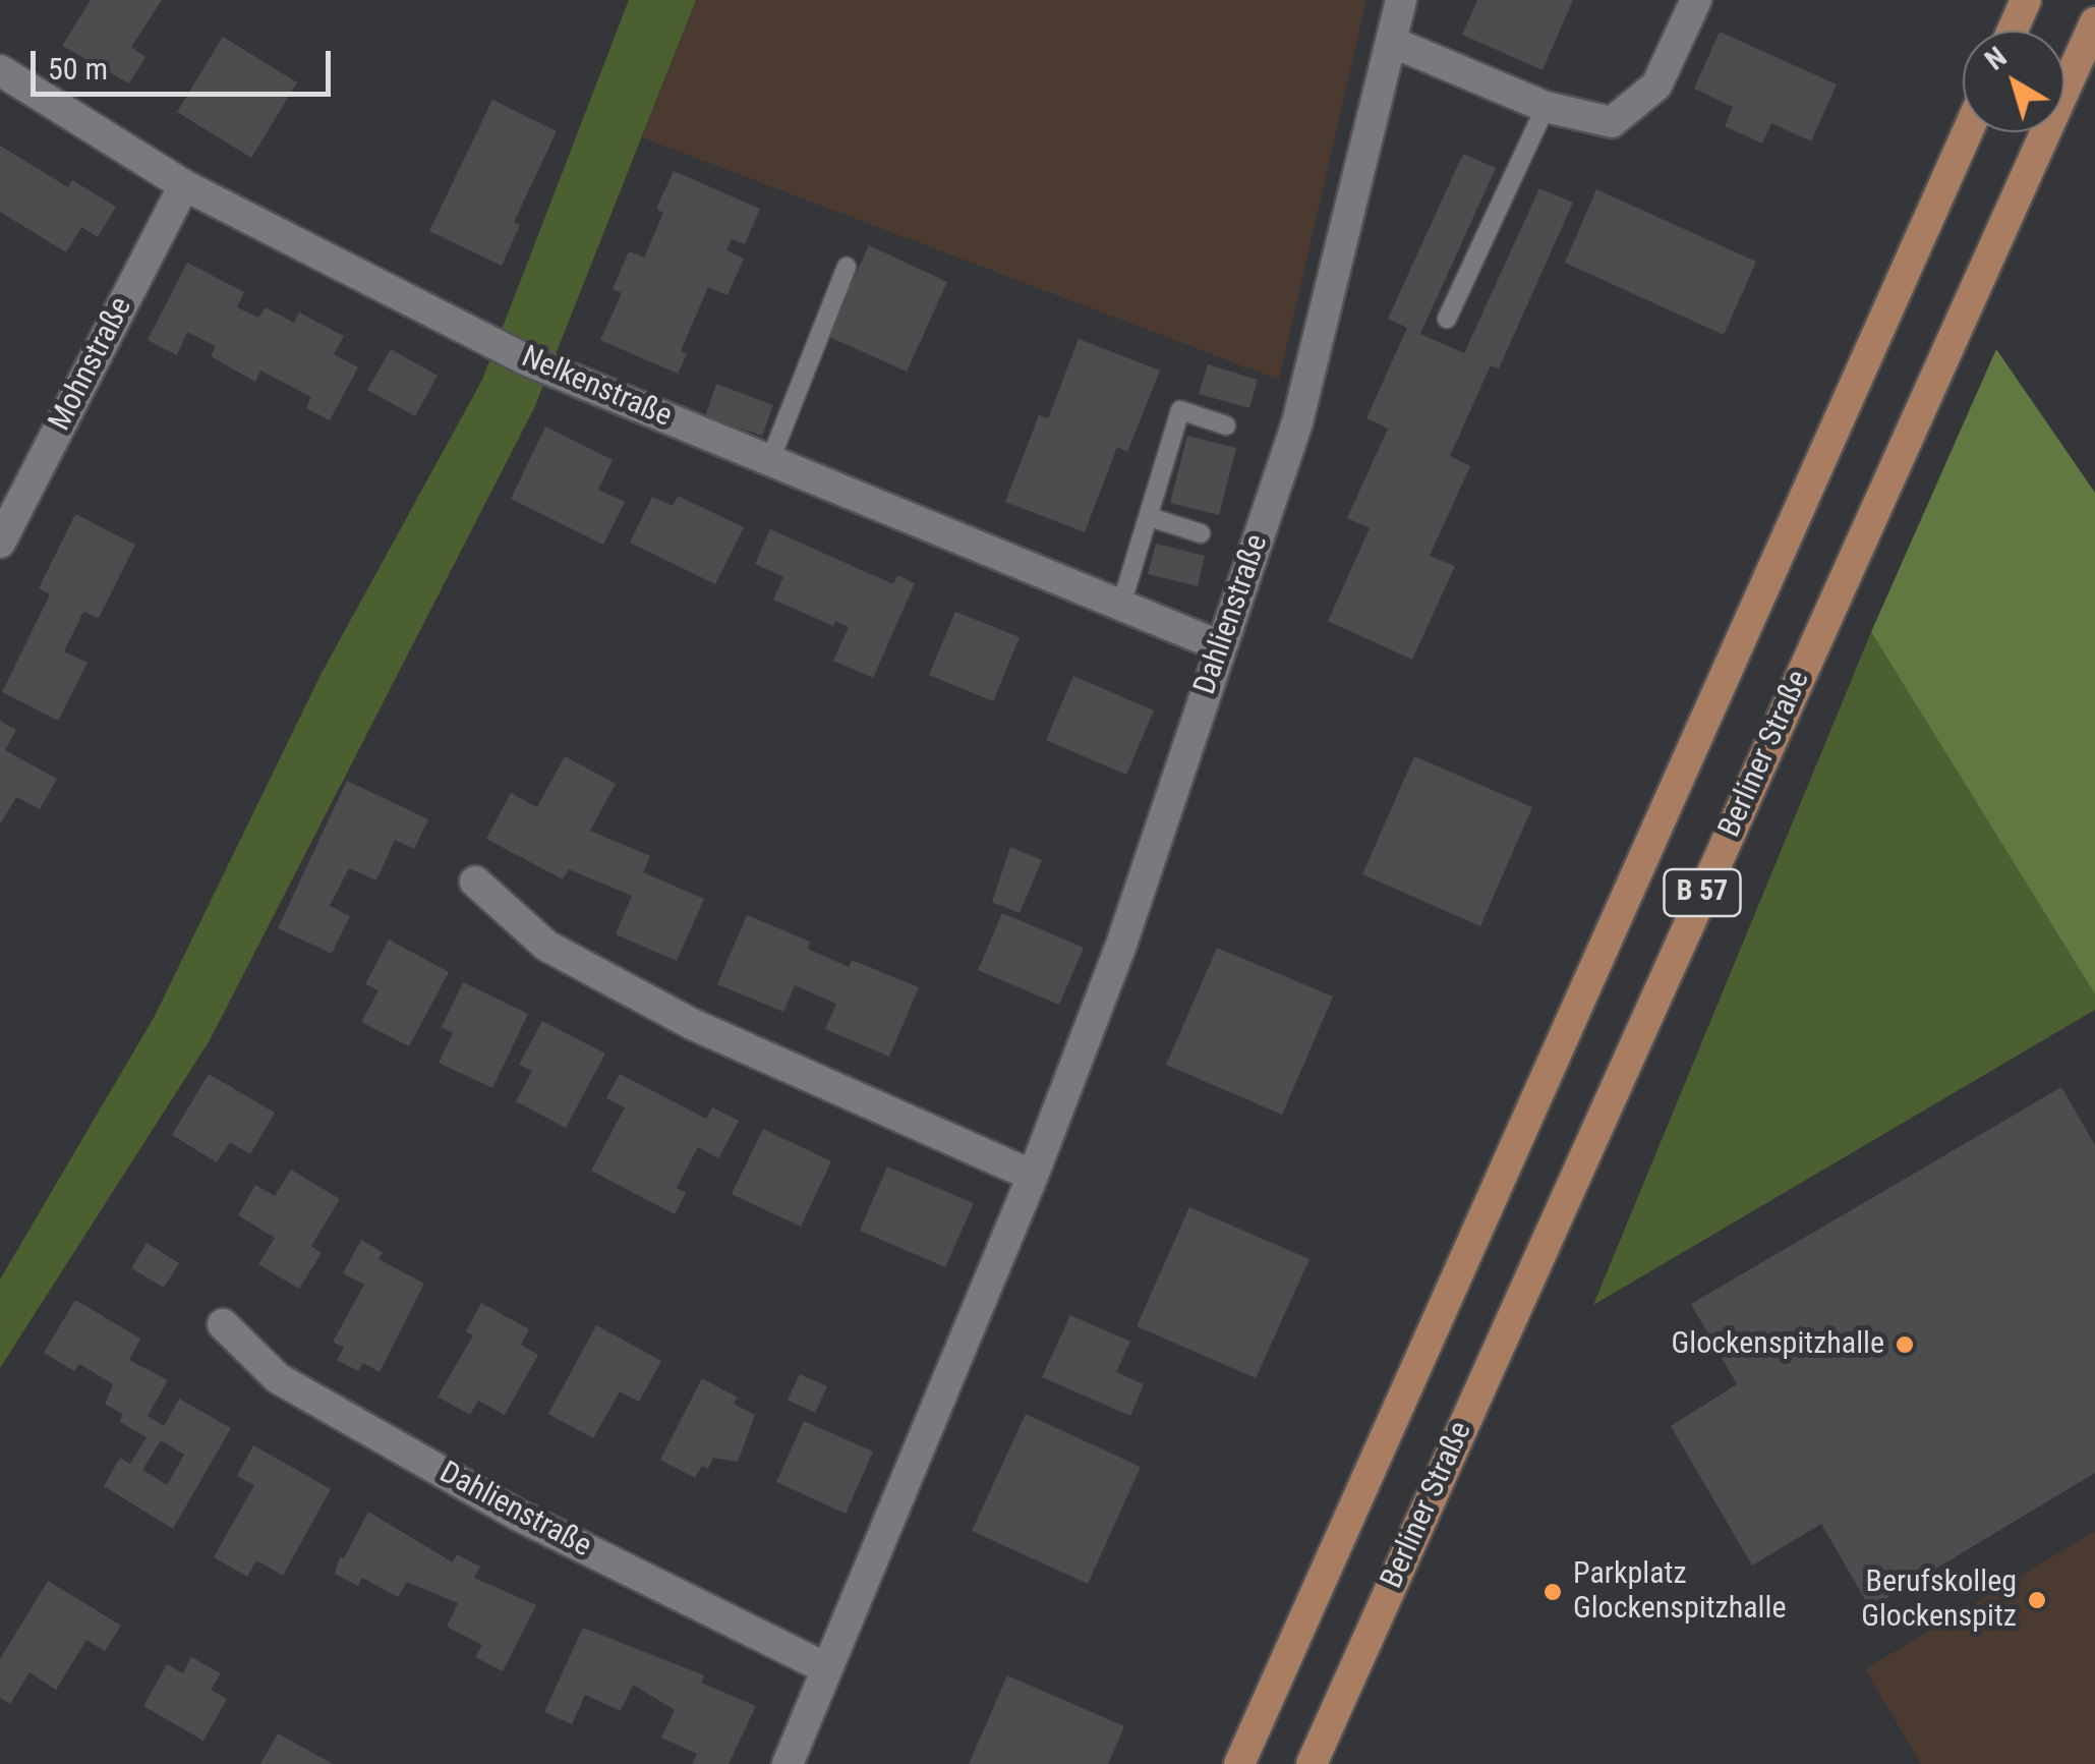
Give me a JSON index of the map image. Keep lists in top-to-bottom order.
{
  "streets": {
    "main road": ["Berliner Straße", "B 57"],
    "street": ["Mohnstraße", "Nelkenstraße", "Dahlienstraße"]
  },
  "crossings": [
    ["Mohnstraße", "Nelkenstraße"],
    ["Nelkenstraße", "Dahlienstraße"]
  ],
  "places": ["Glockenspitzhalle", "Parkplatz Glockenspitzhalle", "Berufskolleg Glockenspitz"],
  "scale_bar": "50 m",
  "north": "top left"
}
